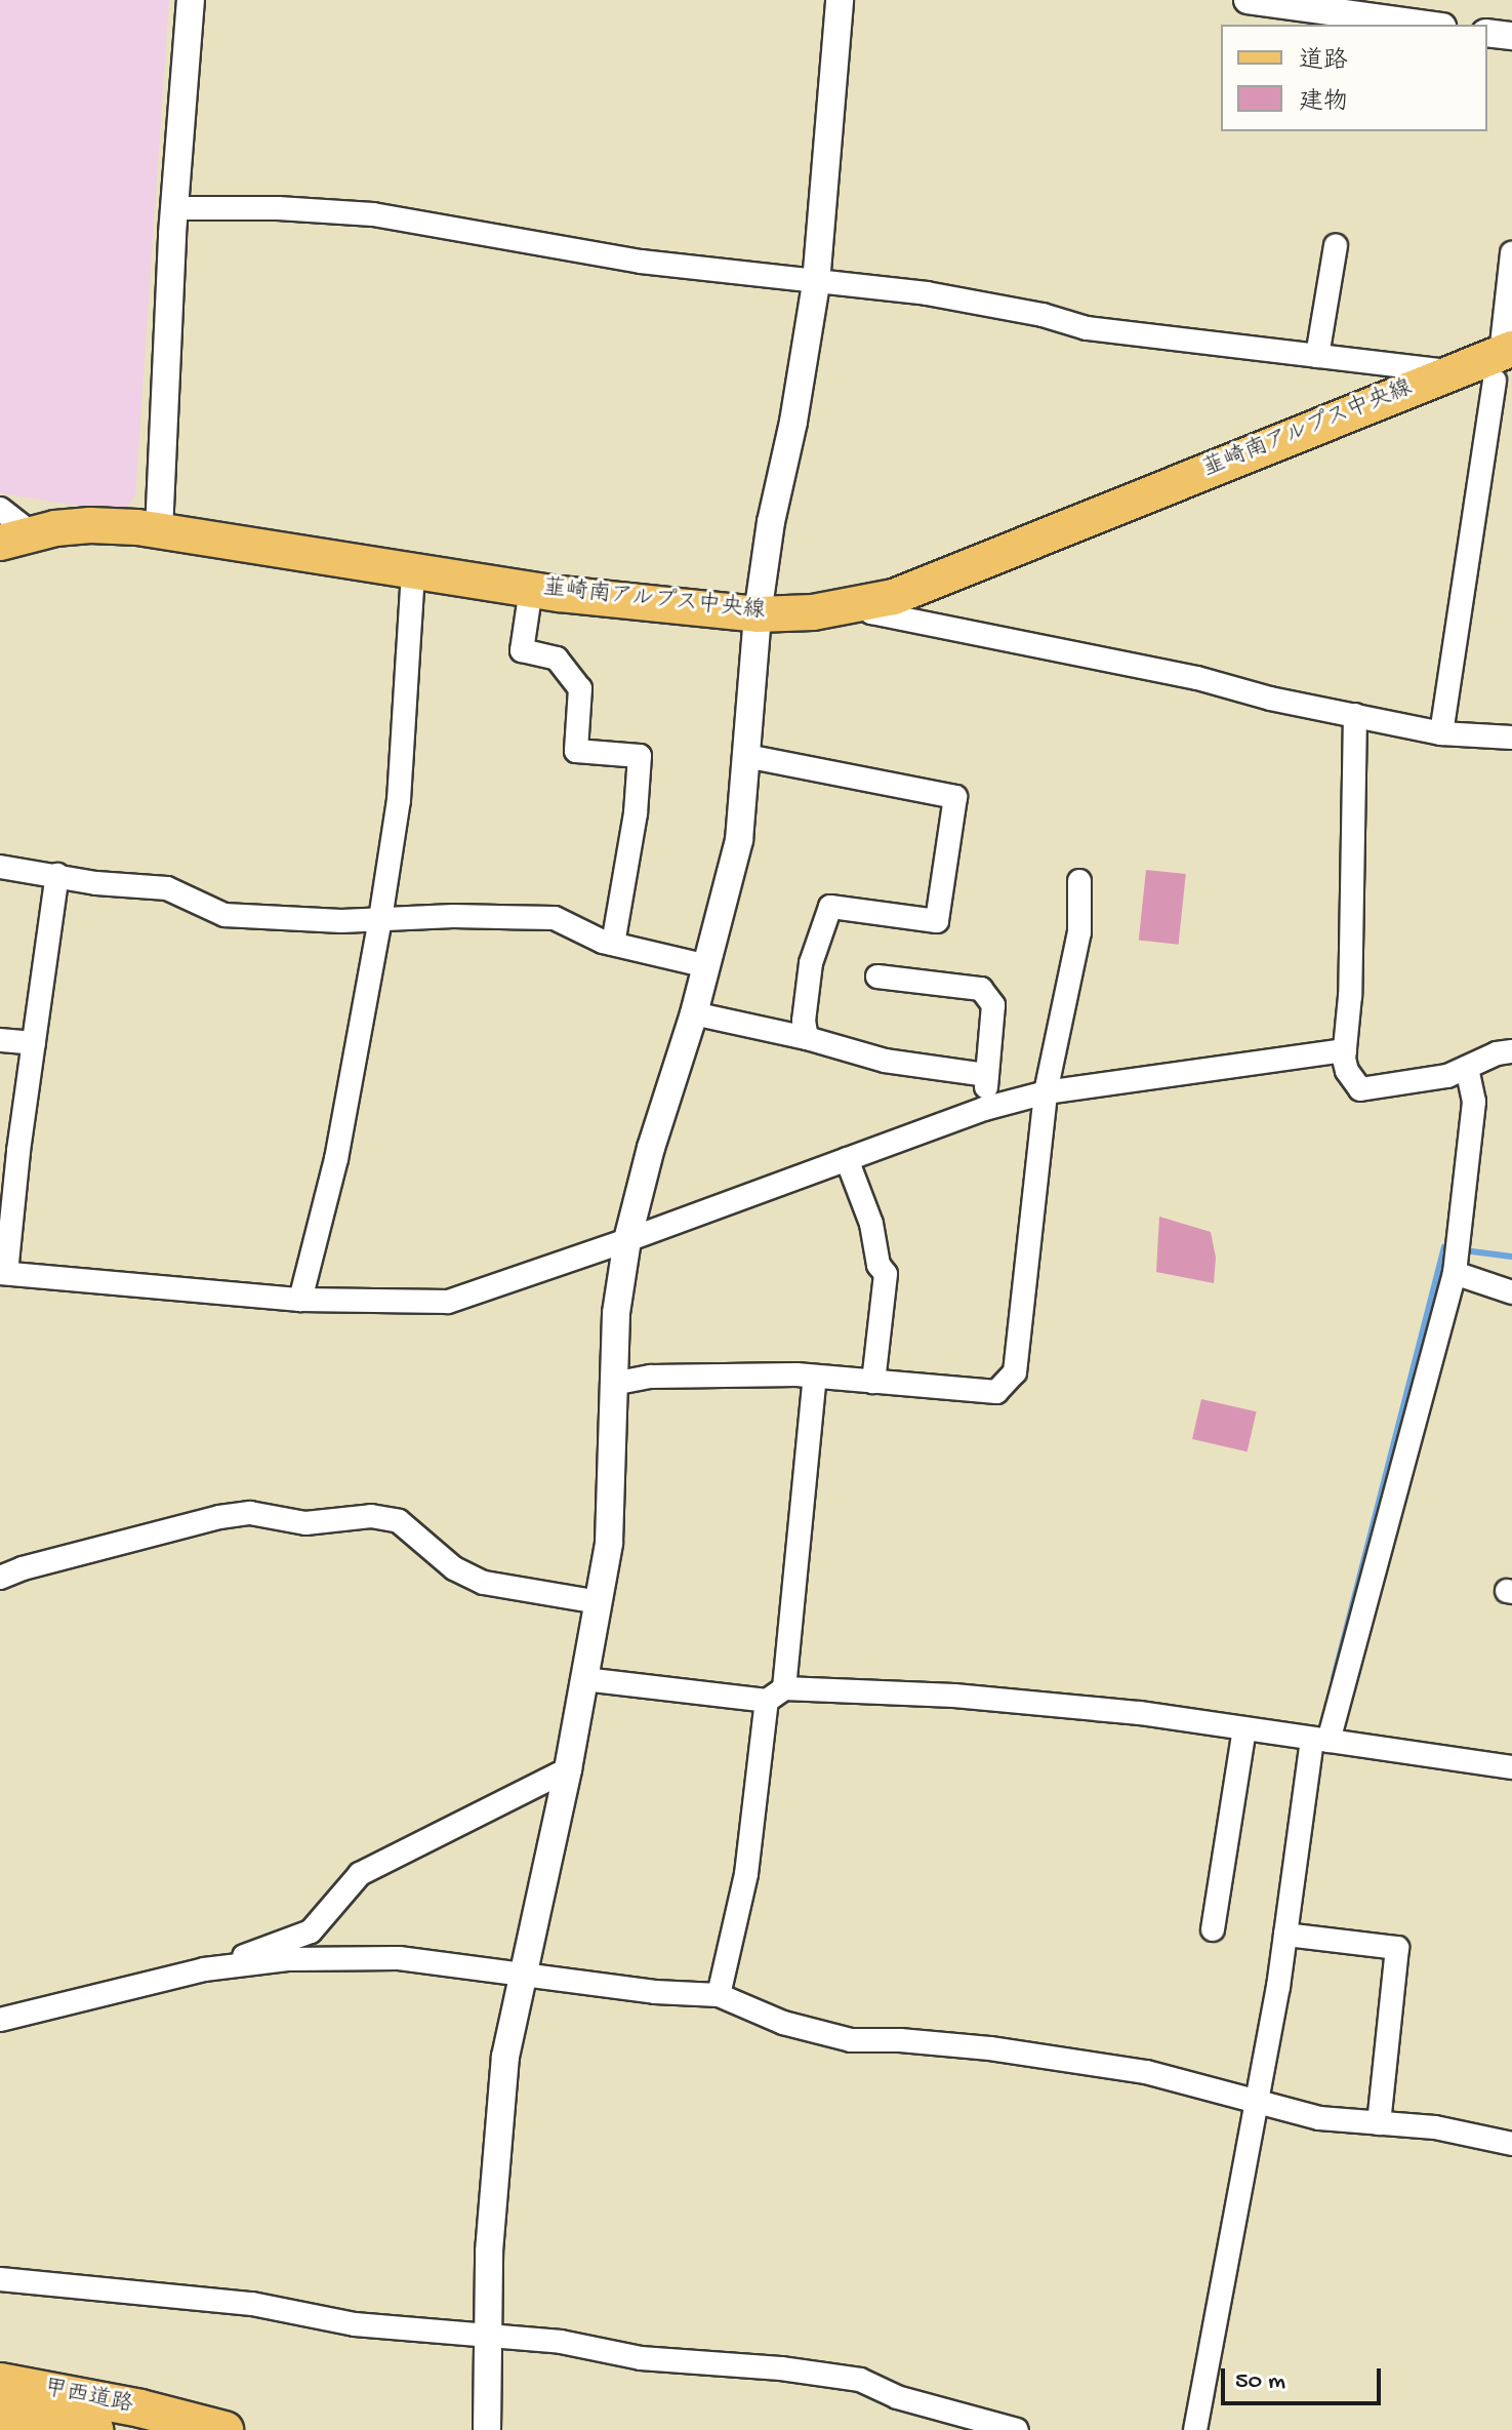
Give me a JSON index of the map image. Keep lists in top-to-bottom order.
{
  "streets": {
    "highway": ["甲西道路"],
    "main road": ["韮崎南アルプス中央線"]
  },
  "legend": ["道路", "建物"],
  "scale_bar": "50 m"
}
